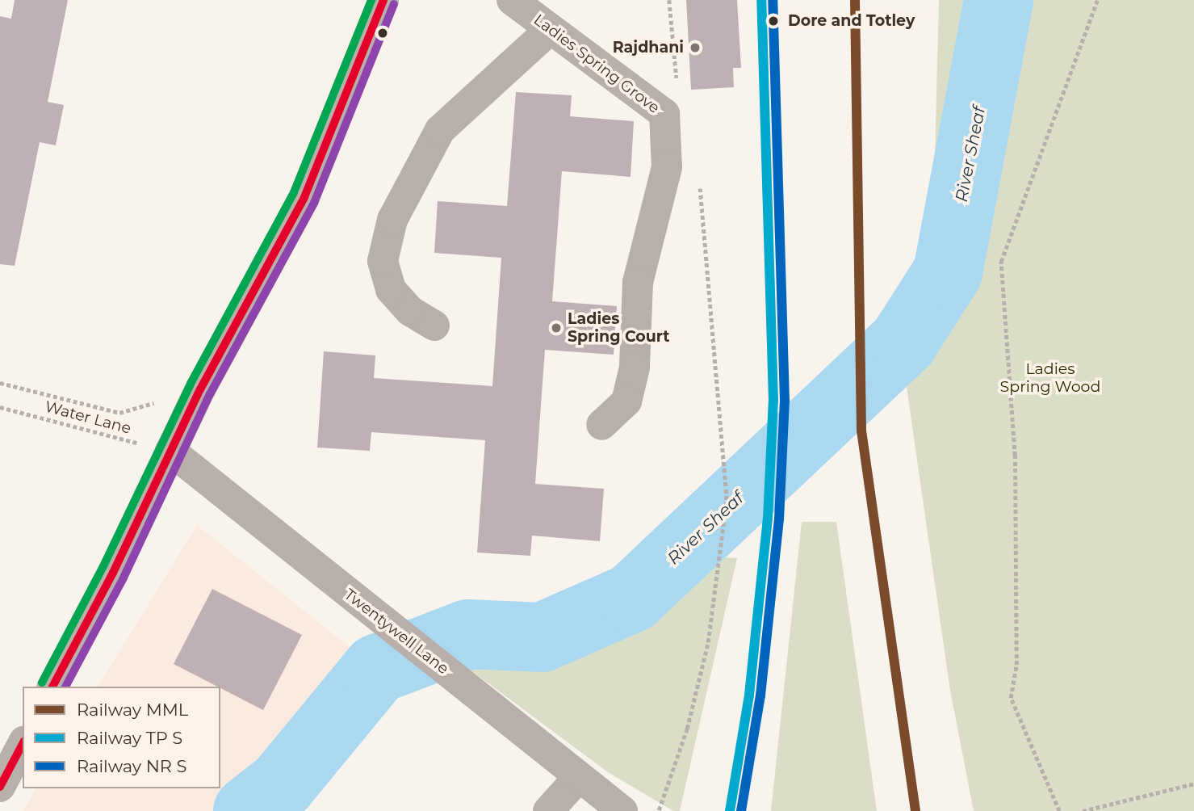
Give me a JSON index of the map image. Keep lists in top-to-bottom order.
{
  "streets": {
    "street": ["Ladies Spring Grove", "Twentywell Lane"],
    "path": ["Water Lane"]
  },
  "crossings": [
    ["Water Lane", "Twentywell Lane"]
  ],
  "water": ["River Sheaf"],
  "parks": ["Ladies Spring Wood"],
  "places": ["Dore and Totley", "Rajdhani", "Ladies Spring Court"],
  "lines": ["rail line MML"],
  "legend": ["Railway MML", "Railway TP S", "Railway NR S"]
}
